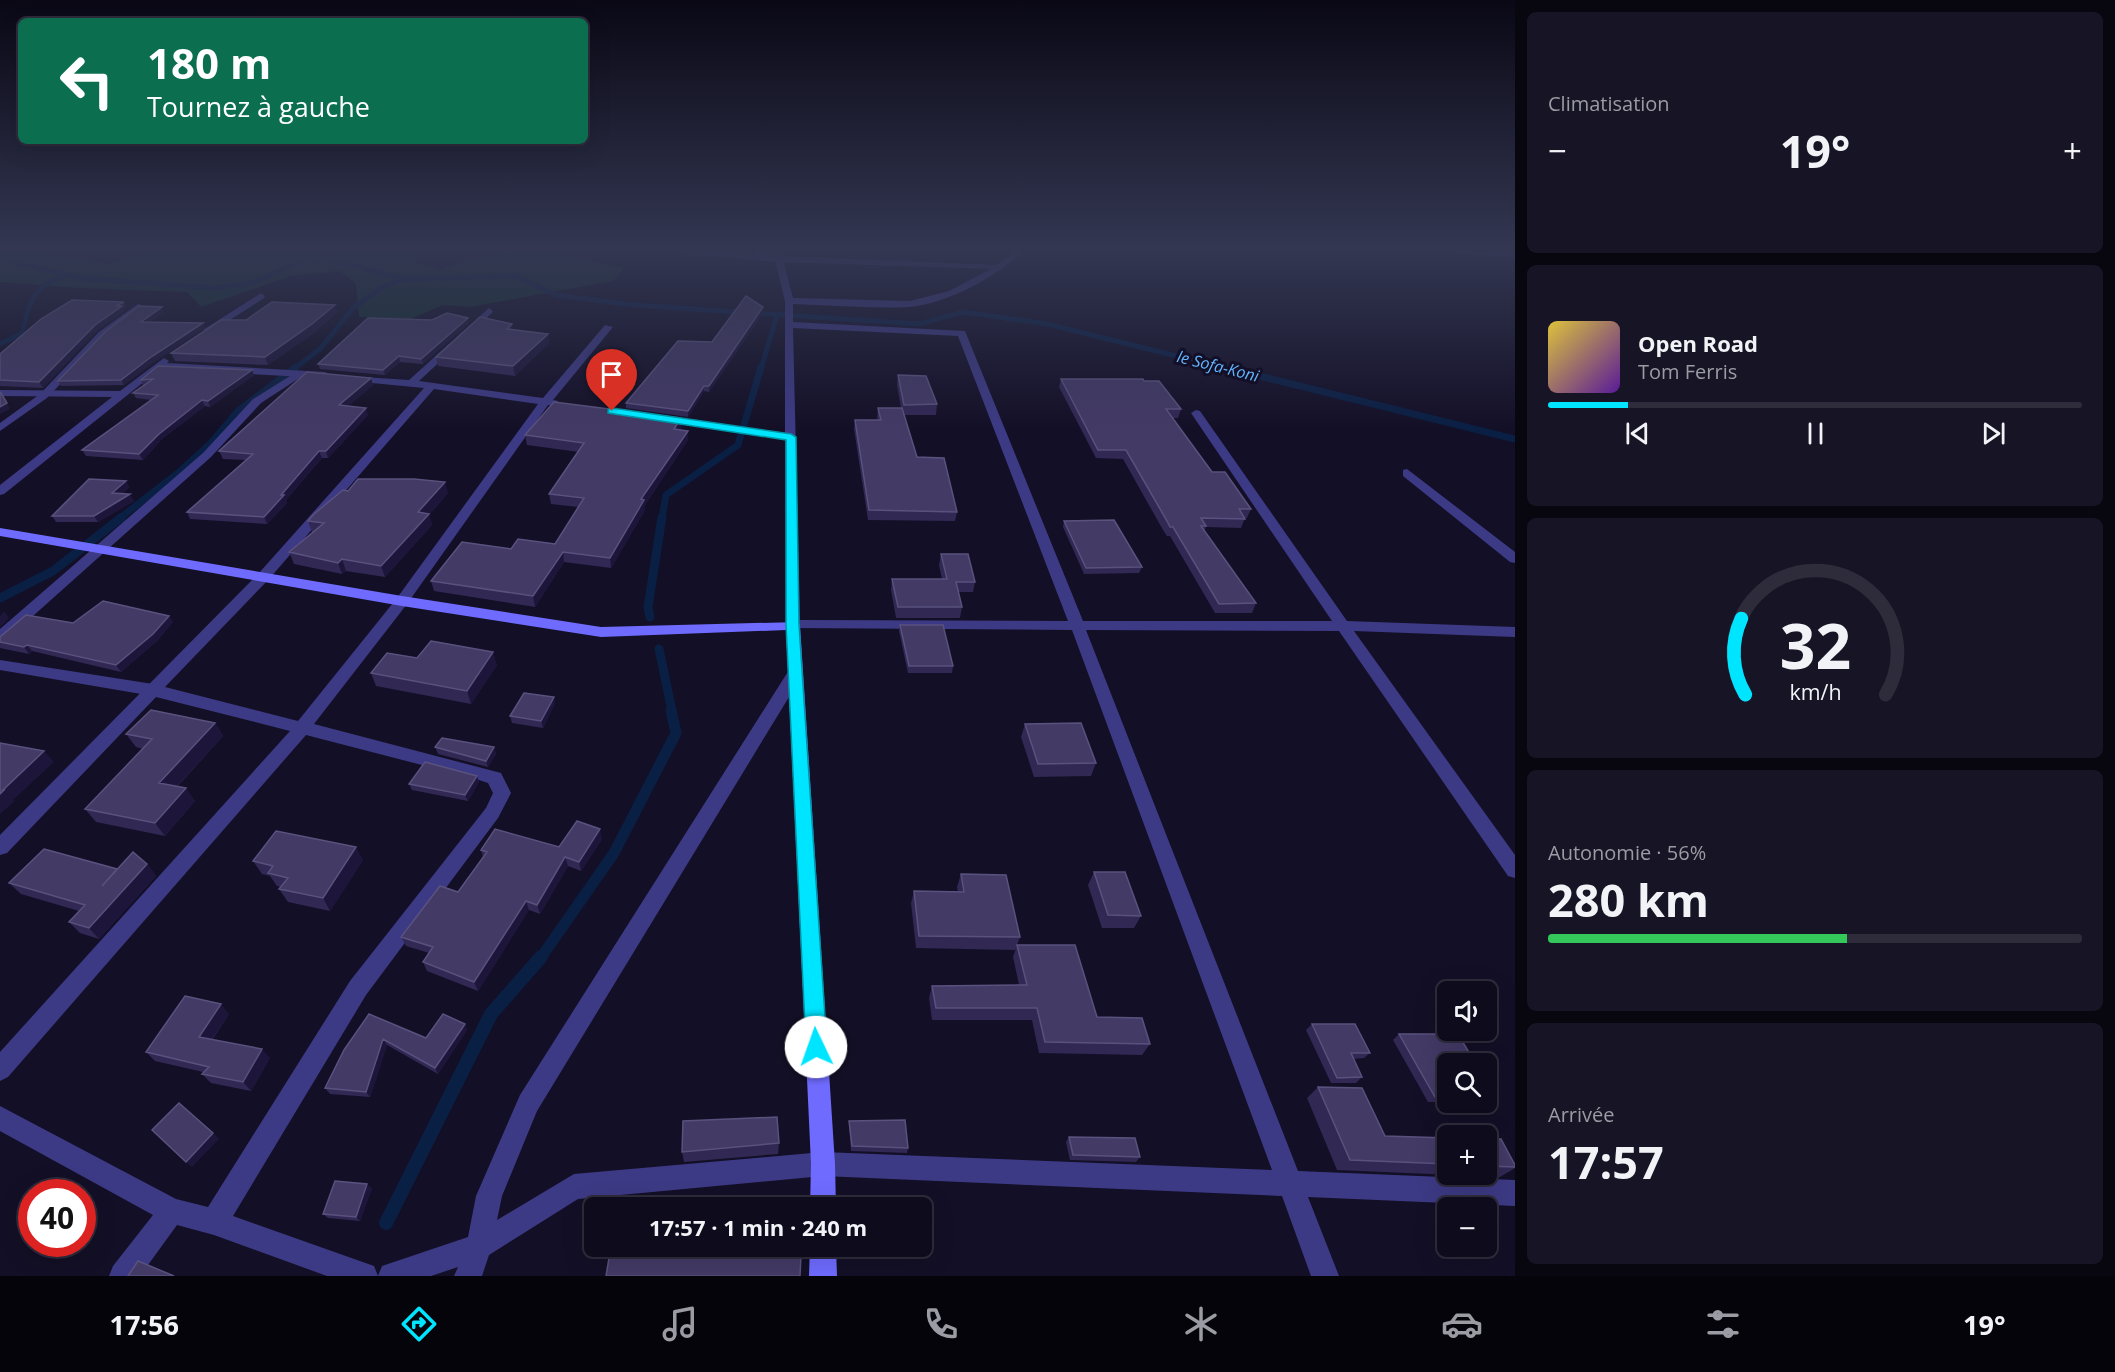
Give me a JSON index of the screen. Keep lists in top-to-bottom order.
{
  "water": ["le Sofa-Koni"],
  "page": {
    "tile": [
      "Climatisation",
      ["Autonomie · 56%", "280 km"],
      ["Arrivée", "17:57"]
    ],
    "turn": ["180 m", "Tournez à gauche"],
    "heat": ["−", "19°", "+"],
    "song": ["Open Road", "Tom Ferris"],
    "map_buttons": ["+", "−"],
    "limit": "40",
    "trip": "17:57 · 1 min · 240 m",
    "tabs": ["17:56", "19°"],
    "gauge": ["32", "km/h"]
  }
}
